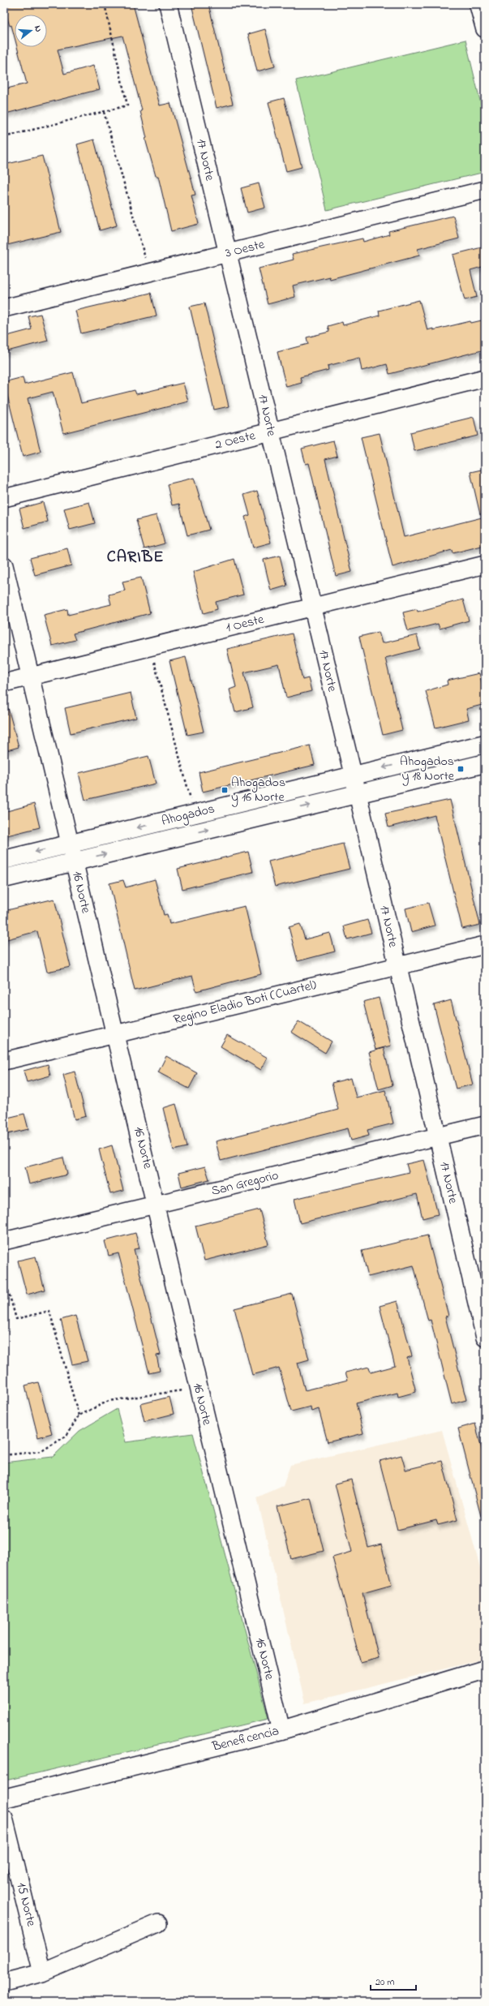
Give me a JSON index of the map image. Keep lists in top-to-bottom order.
{
  "streets": {
    "main road": ["Ahogados", "Beneficencia"],
    "street": [
      "17 Norte",
      "3 Oeste",
      "2 Oeste",
      "1 Oeste",
      "16 Norte",
      "Regino Eladio Boti (Cuartel)",
      "San Gregorio",
      "15 Norte"
    ]
  },
  "crossings": [
    ["17 Norte", "3 Oeste"],
    ["17 Norte", "2 Oeste"],
    ["17 Norte", "1 Oeste"],
    ["17 Norte", "Ahogados"],
    ["17 Norte", "Regino Eladio Boti (Cuartel)"],
    ["17 Norte", "San Gregorio"],
    ["1 Oeste", "16 Norte"],
    ["Ahogados", "16 Norte"],
    ["16 Norte", "Regino Eladio Boti (Cuartel)"],
    ["16 Norte", "San Gregorio"],
    ["16 Norte", "Beneficencia"]
  ],
  "districts": ["CARIBE"],
  "places": {
    "transit": ["Ahogados y 18 Norte", "Ahogados y 16 Norte"]
  },
  "scale_bar": "20 m",
  "north": "right"
}
